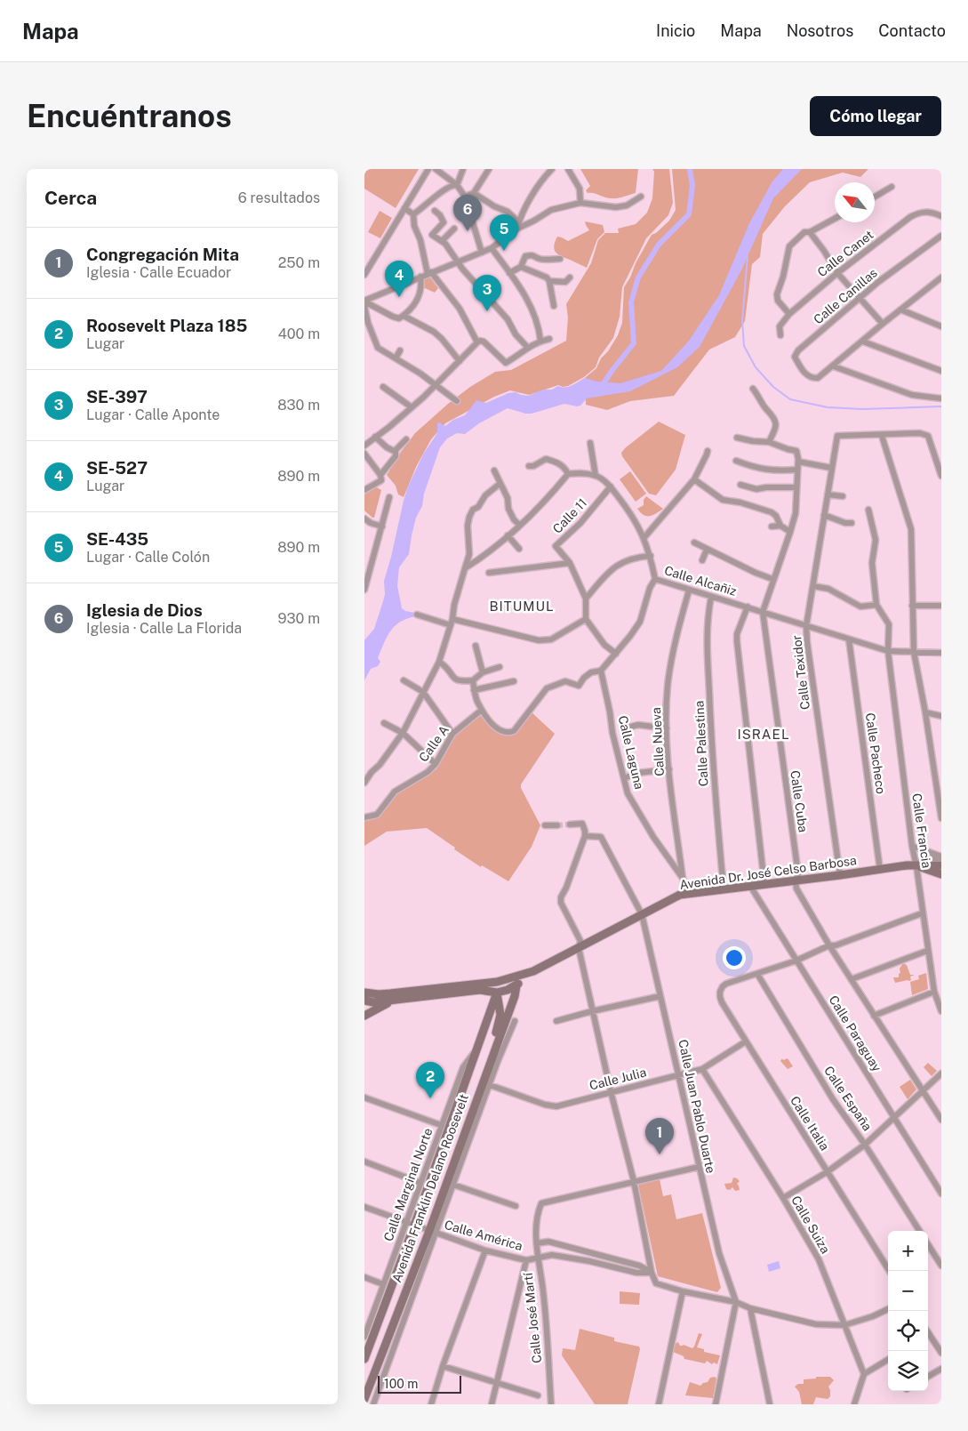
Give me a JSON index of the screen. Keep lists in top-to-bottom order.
{
  "streets": {
    "main road": ["Avenida Dr. José Celso Barbosa", "Avenida Franklin Delano Roosevelt"],
    "street": [
      "Calle Canet",
      "Calle Canillas",
      "Calle 11",
      "Calle Alcañiz",
      "Calle Texidor",
      "Calle Nueva",
      "Calle A",
      "Calle Palestina",
      "Calle Laguna",
      "Calle Pacheco",
      "Calle Cuba",
      "Calle Francia",
      "Calle Paraguay",
      "Calle Julia",
      "Calle España",
      "Calle Juan Pablo Duarte",
      "Calle Italia",
      "Calle Marginal Norte",
      "Calle Suiza",
      "Calle América",
      "Calle José Martí"
    ]
  },
  "crossings": [
    ["Calle 11", "Calle Alcañiz"],
    ["Calle Alcañiz", "Calle Texidor"],
    ["Calle Alcañiz", "Calle Nueva"],
    ["Calle Alcañiz", "Calle Palestina"],
    ["Calle Alcañiz", "Calle Pacheco"],
    ["Calle Alcañiz", "Calle Cuba"],
    ["Calle Alcañiz", "Calle Francia"],
    ["Calle Texidor", "Avenida Dr. José Celso Barbosa"],
    ["Calle Nueva", "Calle Laguna"],
    ["Calle Nueva", "Avenida Dr. José Celso Barbosa"],
    ["Calle Palestina", "Avenida Dr. José Celso Barbosa"],
    ["Calle Pacheco", "Avenida Dr. José Celso Barbosa"],
    ["Calle Cuba", "Avenida Dr. José Celso Barbosa"],
    ["Calle Francia", "Avenida Dr. José Celso Barbosa"],
    ["Avenida Dr. José Celso Barbosa", "Calle Paraguay"],
    ["Avenida Dr. José Celso Barbosa", "Calle Juan Pablo Duarte"],
    ["Avenida Dr. José Celso Barbosa", "Avenida Franklin Delano Roosevelt"],
    ["Calle Julia", "Calle Juan Pablo Duarte"],
    ["Calle Julia", "Calle Italia"],
    ["Calle Julia", "Calle Suiza"],
    ["Calle España", "Calle Italia"],
    ["Calle Juan Pablo Duarte", "Calle América"],
    ["Calle Marginal Norte", "Avenida Franklin Delano Roosevelt"],
    ["Calle Marginal Norte", "Calle América"],
    ["Avenida Franklin Delano Roosevelt", "Calle América"],
    ["Calle Suiza", "Calle América"],
    ["Calle América", "Calle José Martí"]
  ],
  "districts": ["BITUMUL", "ISRAEL"],
  "scale_bar": "100 m",
  "north": "top left",
  "page": {
    "header": "Mapa",
    "nav": [
      "Inicio",
      "Mapa",
      "Nosotros",
      "Contacto"
    ],
    "buttons": "Cómo llegar",
    "title": "Encuéntranos",
    "heading": ["Cerca", "6 resultados"],
    "pins": [
      "6",
      "5",
      "4",
      "3",
      "2",
      "1"
    ],
    "list": [
      {
        "mark": "1",
        "name": "Congregación Mita",
        "note": "Iglesia · Calle Ecuador",
        "value": "250 m"
      },
      {
        "mark": "2",
        "name": "Roosevelt Plaza 185",
        "note": "Lugar",
        "value": "400 m"
      },
      {
        "mark": "3",
        "name": "SE-397",
        "note": "Lugar · Calle Aponte",
        "value": "830 m"
      },
      {
        "mark": "4",
        "name": "SE-527",
        "note": "Lugar",
        "value": "890 m"
      },
      {
        "mark": "5",
        "name": "SE-435",
        "note": "Lugar · Calle Colón",
        "value": "890 m"
      },
      {
        "mark": "6",
        "name": "Iglesia de Dios",
        "note": "Iglesia · Calle La Florida",
        "value": "930 m"
      }
    ],
    "map_buttons": ["+", "−"],
    "scale": "100 m"
  }
}
